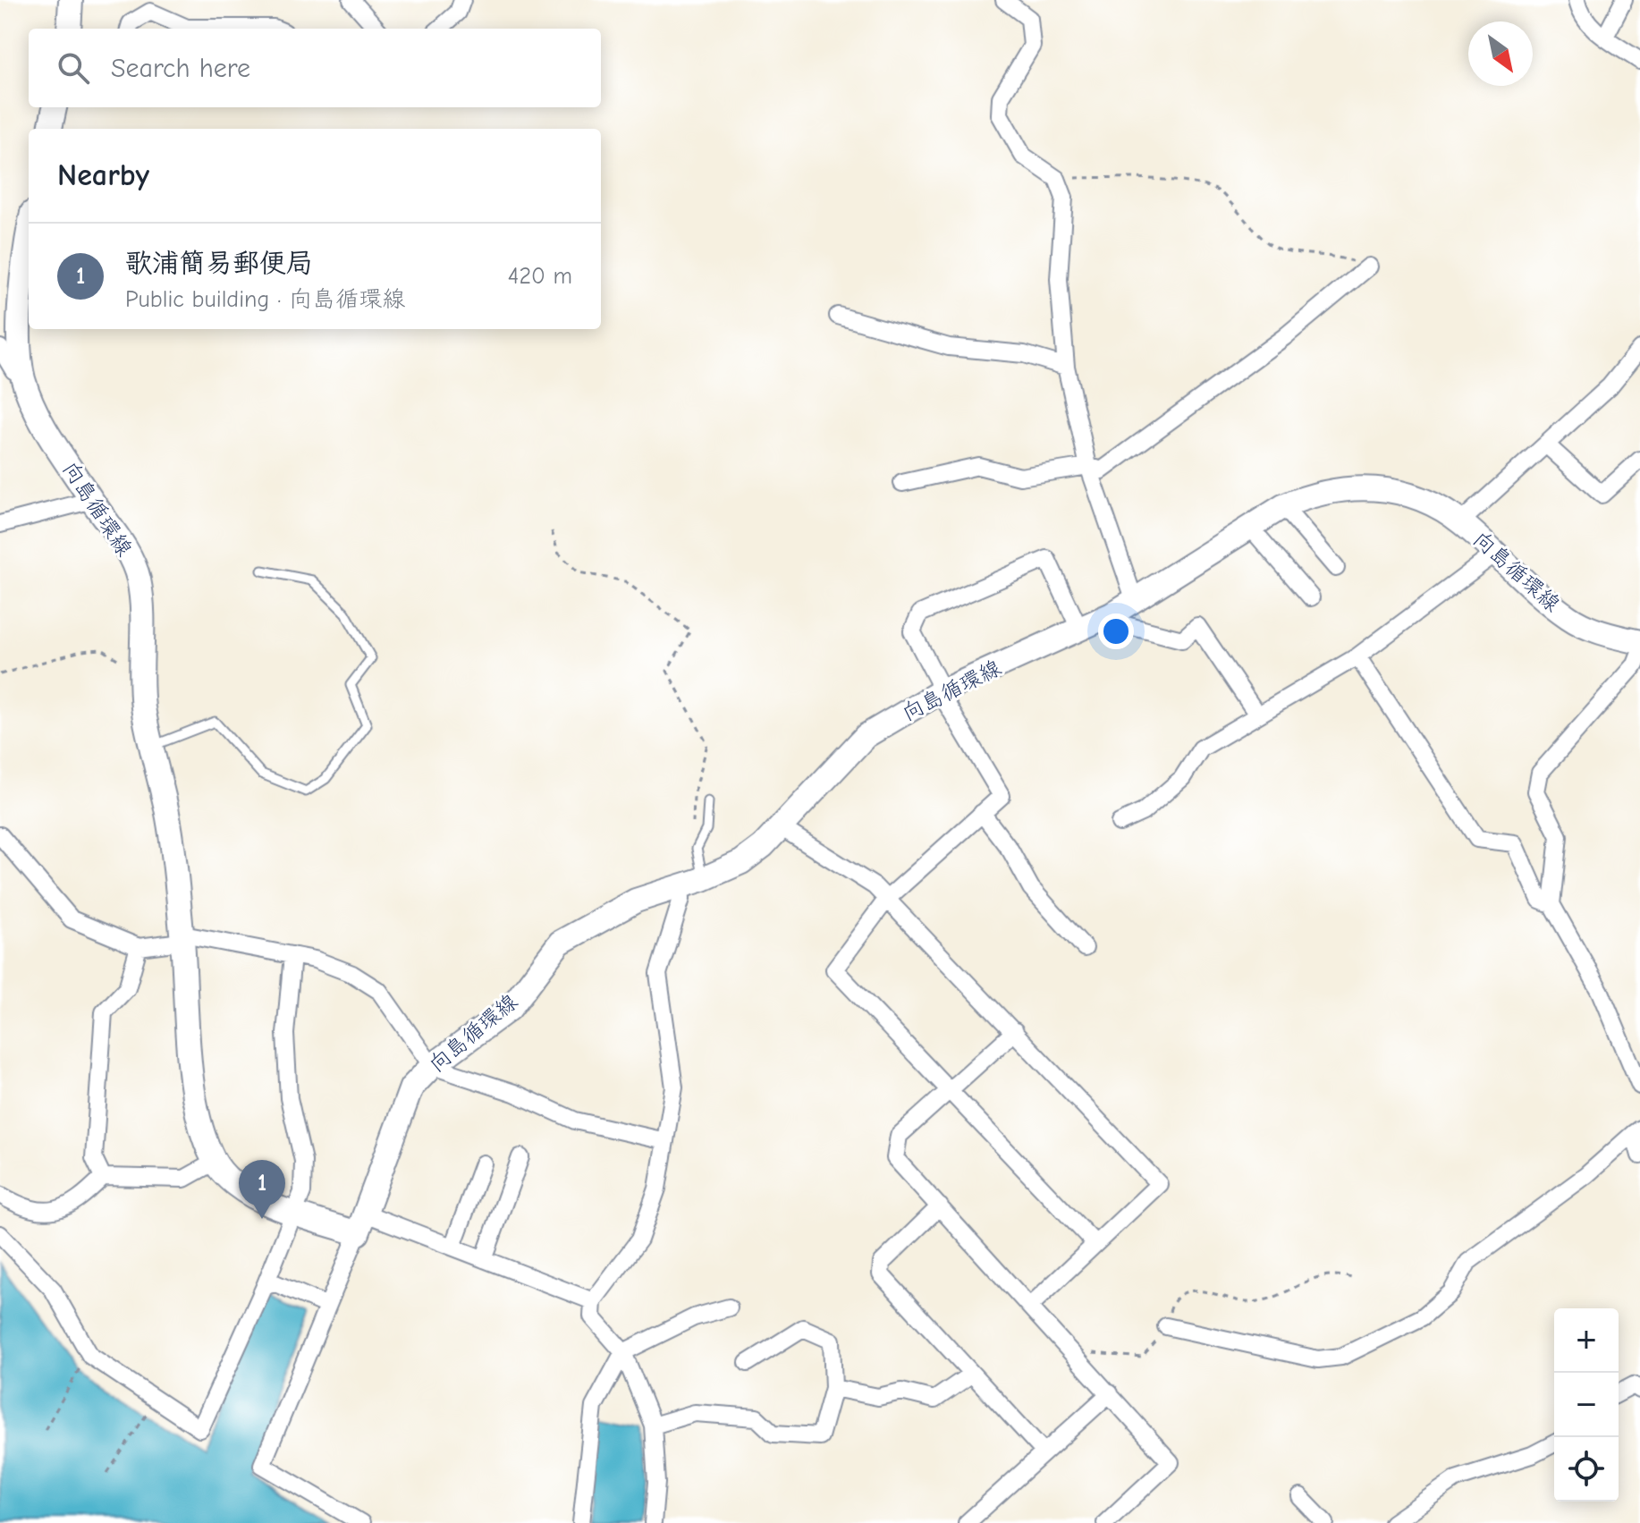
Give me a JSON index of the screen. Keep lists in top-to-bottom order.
{
  "streets": {
    "main road": ["向島循環線"]
  },
  "north": "bottom right",
  "page": {
    "search": "Search here",
    "heading": "Nearby",
    "list": [
      {
        "mark": "1",
        "name": "歌浦簡易郵便局",
        "note": "Public building · 向島循環線",
        "value": "420 m"
      }
    ],
    "pins": "1",
    "map_buttons": ["+", "−"]
  }
}
